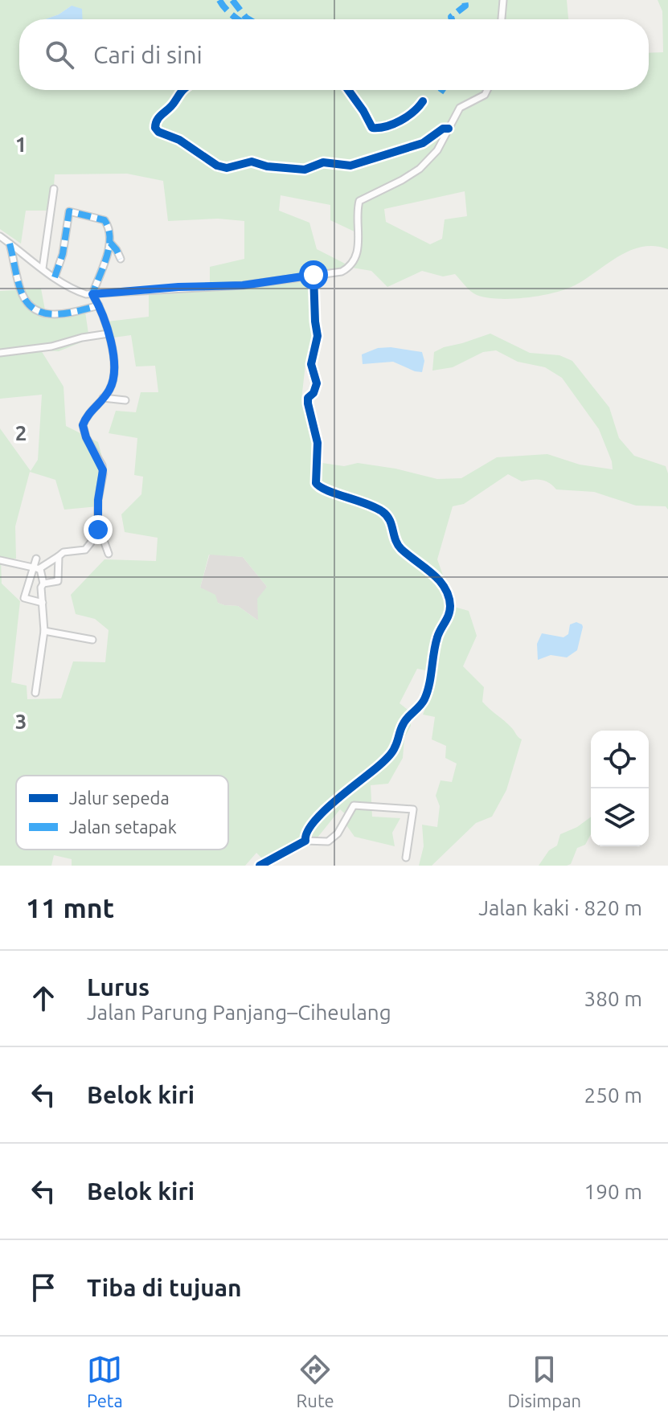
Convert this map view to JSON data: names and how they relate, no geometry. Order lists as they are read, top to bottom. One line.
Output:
{"legend":["Jalur sepeda","Jalan setapak"],"page":{"search":"Cari di sini","heading":["11 mnt","Jalan kaki · 820 m"],"list":[["Lurus","Jalan Parung Panjang–Ciheulang","380 m"],["Belok kiri","250 m"],["Belok kiri","190 m"],"Tiba di tujuan"],"nav":["Peta","Rute","Disimpan"]},"grid":{"rows":["1","2","3"]}}
